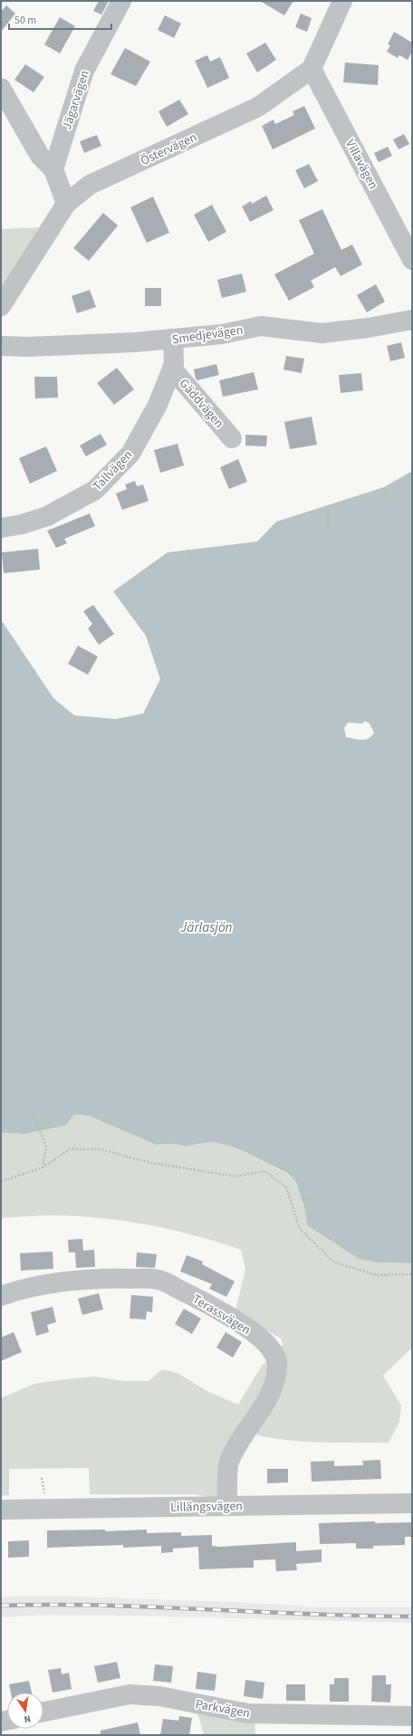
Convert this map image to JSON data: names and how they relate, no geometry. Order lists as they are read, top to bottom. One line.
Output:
{"streets":{"street":["Jägarvägen","Östervägen","Villavägen","Smedjevägen","Gäddvägen","Tallvägen","Terassvägen","Lillängsvägen","Parkvägen"]},"crossings":[["Östervägen","Villavägen"],["Smedjevägen","Tallvägen"],["Gäddvägen","Tallvägen"],["Terassvägen","Lillängsvägen"]],"water":["Järlasjön"],"scale_bar":"50 m","north":"bottom"}
